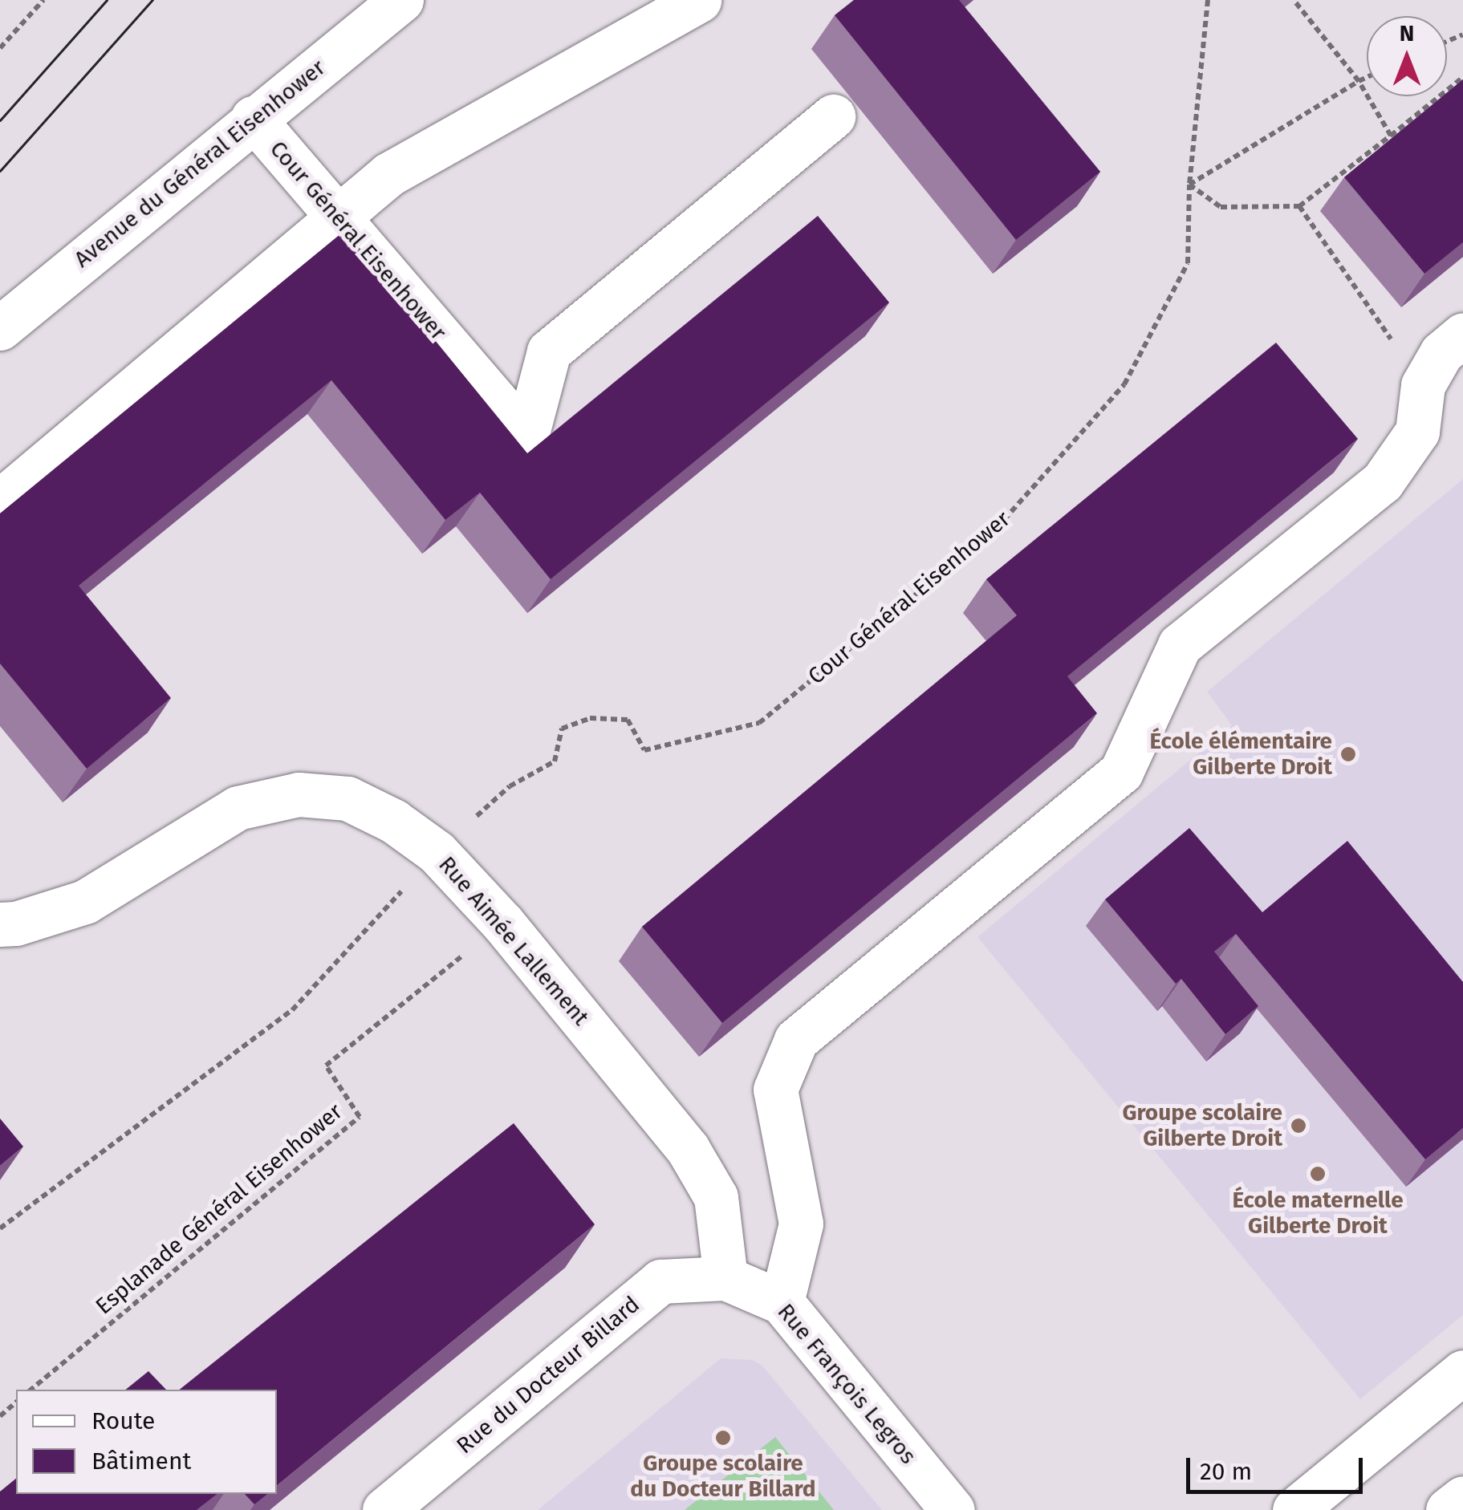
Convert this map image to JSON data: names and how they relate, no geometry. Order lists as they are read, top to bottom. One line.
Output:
{"streets":{"street":["Avenue du Général Eisenhower","Cour Général Eisenhower","Rue Aimée Lallement","Rue du Docteur Billard","Rue François Legros"],"path":["Esplanade Général Eisenhower"]},"crossings":[["Avenue du Général Eisenhower","Cour Général Eisenhower"],["Cour Général Eisenhower","Rue Aimée Lallement"],["Rue Aimée Lallement","Esplanade Général Eisenhower"],["Rue Aimée Lallement","Rue du Docteur Billard"],["Rue Aimée Lallement","Rue François Legros"],["Rue du Docteur Billard","Rue François Legros"]],"places":["École élémentaire Gilberte Droit","Groupe scolaire Gilberte Droit","École maternelle Gilberte Droit","Groupe scolaire du Docteur Billard"],"legend":["Route","Bâtiment"],"scale_bar":"20 m","north":"top"}
